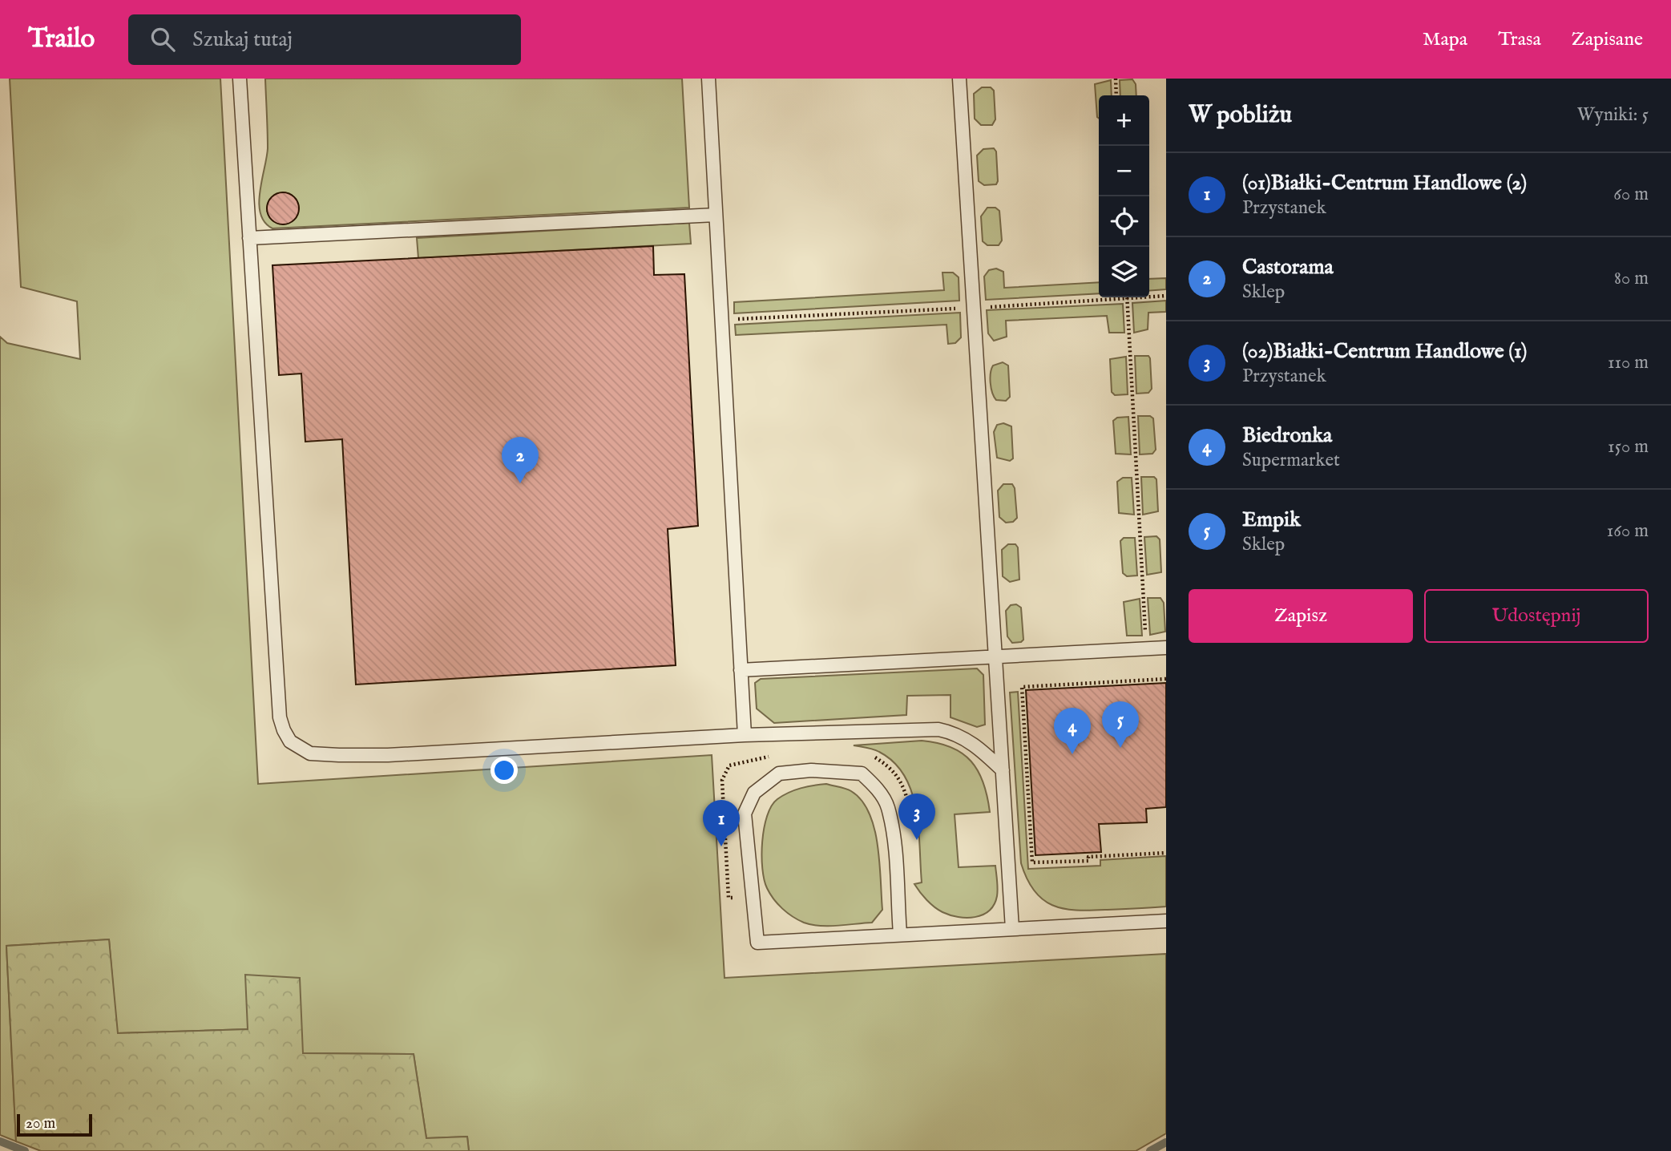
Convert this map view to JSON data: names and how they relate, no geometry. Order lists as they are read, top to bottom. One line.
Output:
{"scale_bar":"20 m","page":{"header":"Trailo","search":"Szukaj tutaj","nav":["Mapa","Trasa","Zapisane"],"heading":["W pobliżu","Wyniki: 5"],"map_buttons":["+","−"],"list":[{"mark":"1","name":"(01)Białki-Centrum Handlowe (2)","note":"Przystanek","value":"60 m"},{"mark":"2","name":"Castorama","note":"Sklep","value":"80 m"},{"mark":"3","name":"(02)Białki-Centrum Handlowe (1)","note":"Przystanek","value":"110 m"},{"mark":"4","name":"Biedronka","note":"Supermarket","value":"150 m"},{"mark":"5","name":"Empik","note":"Sklep","value":"160 m"}],"pins":["2","5","4","3","1"],"buttons":["Zapisz","Udostępnij"],"scale":"20 m"}}
